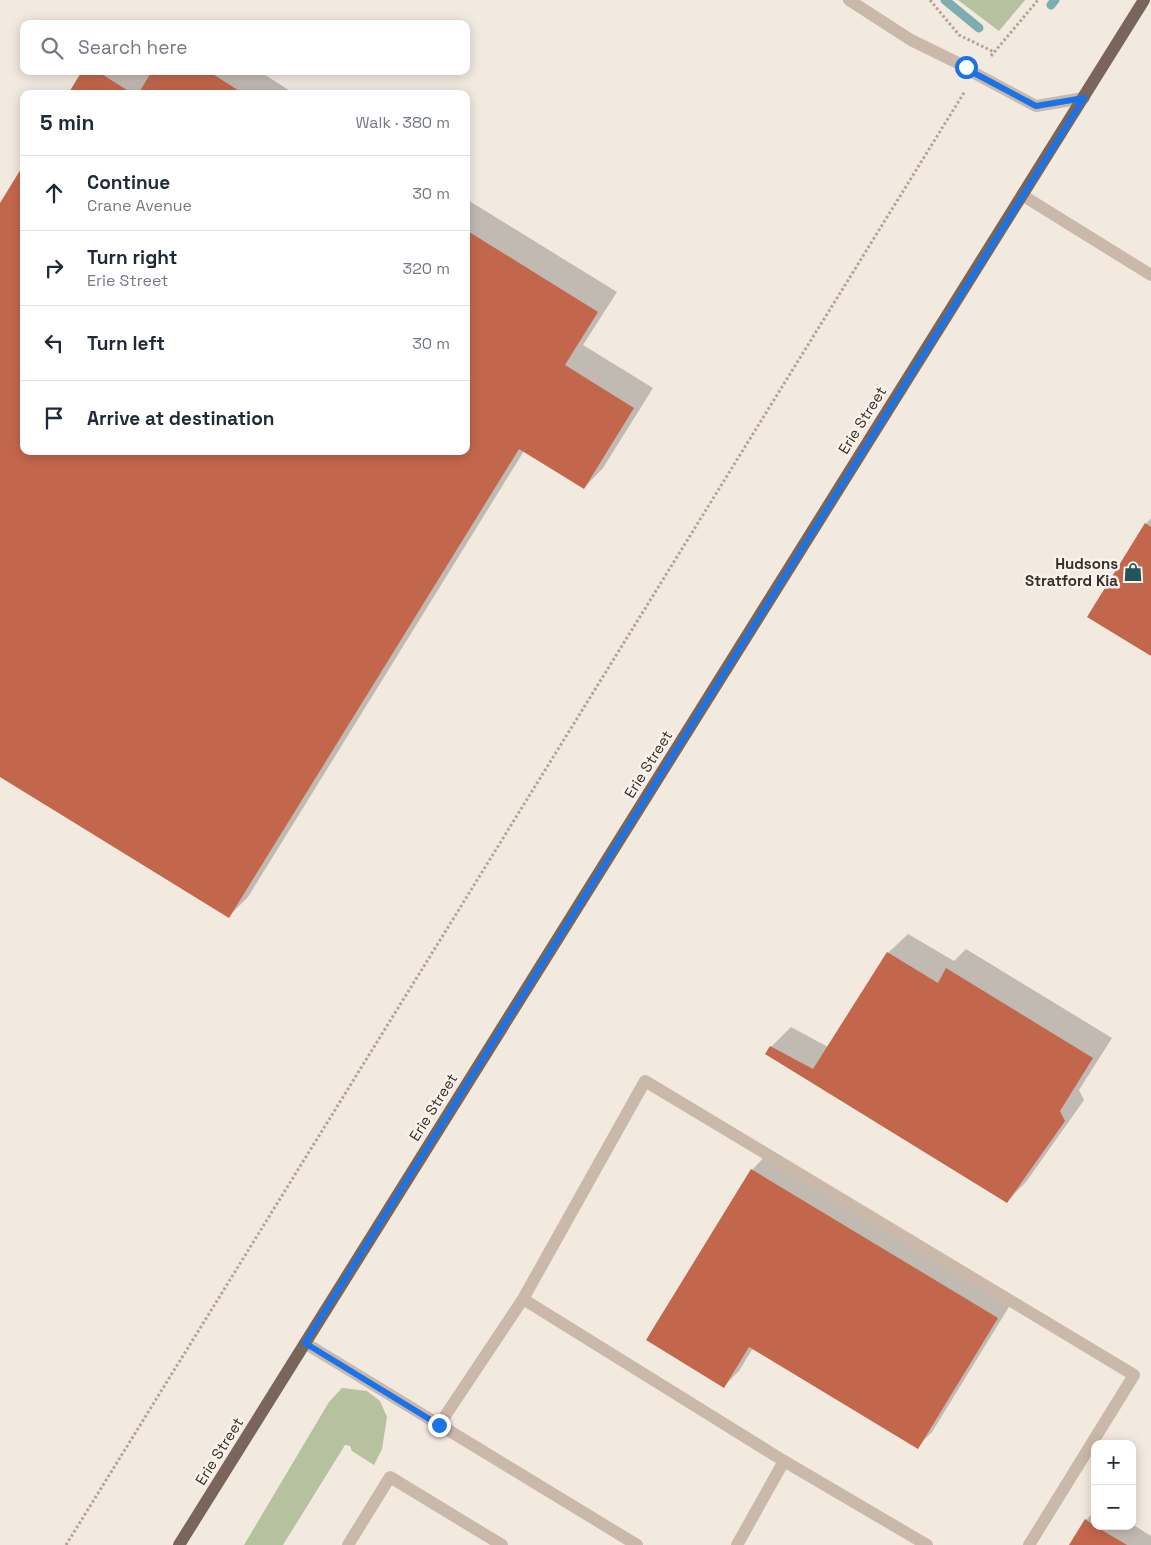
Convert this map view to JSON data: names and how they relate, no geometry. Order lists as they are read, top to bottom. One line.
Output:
{"streets":{"main road":["Erie Street"]},"places":{"shop":["Hudsons Stratford Kia"]},"page":{"search":"Search here","heading":["5 min","Walk · 380 m"],"list":[["Continue","Crane Avenue","30 m"],["Turn right","Erie Street","320 m"],["Turn left","30 m"],"Arrive at destination"],"map_buttons":["+","−"]}}
